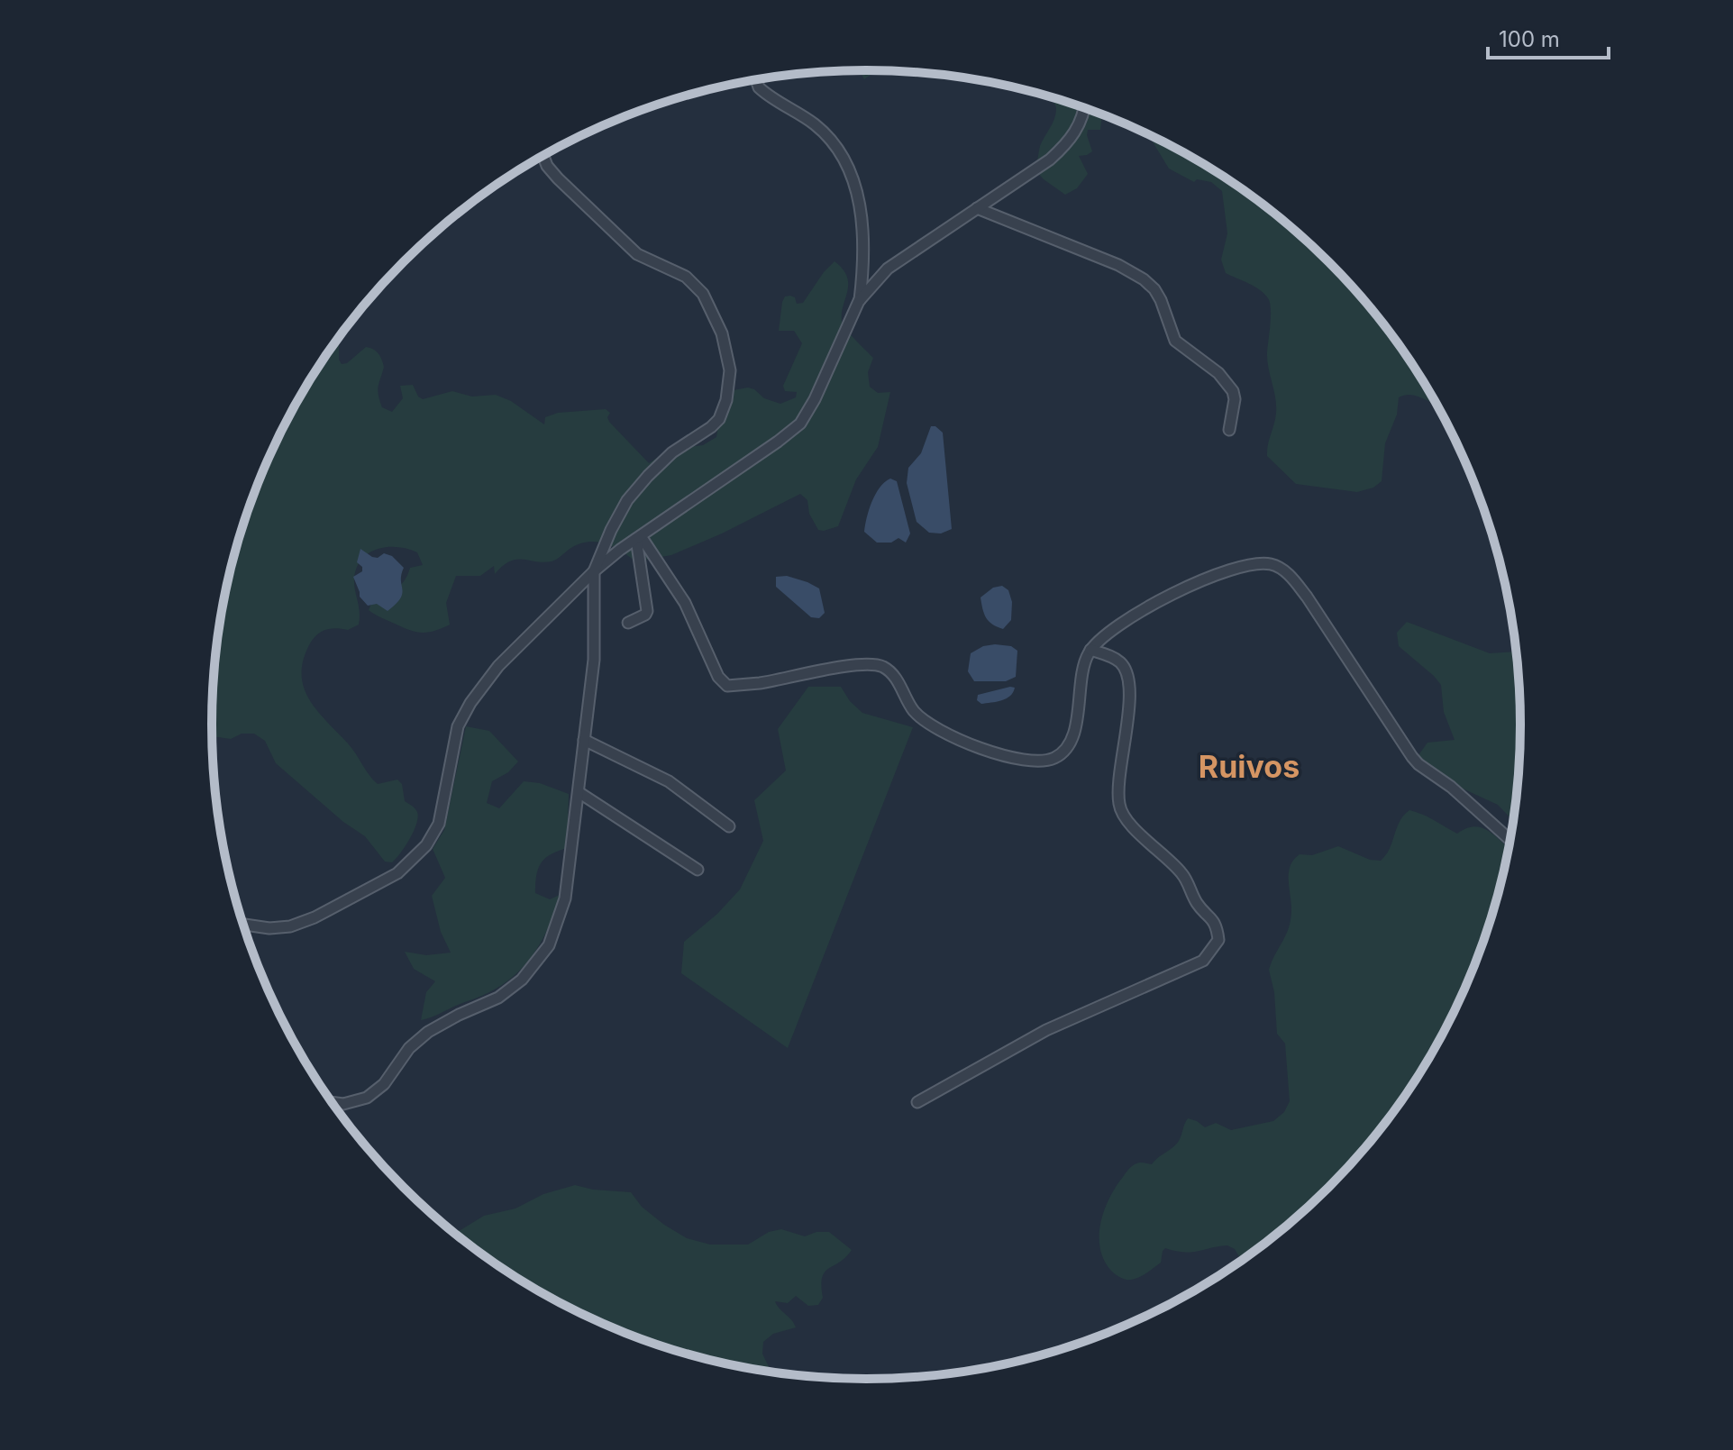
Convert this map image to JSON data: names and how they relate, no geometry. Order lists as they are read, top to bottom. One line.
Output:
{"districts":["Ruivos"],"scale_bar":"100 m"}
